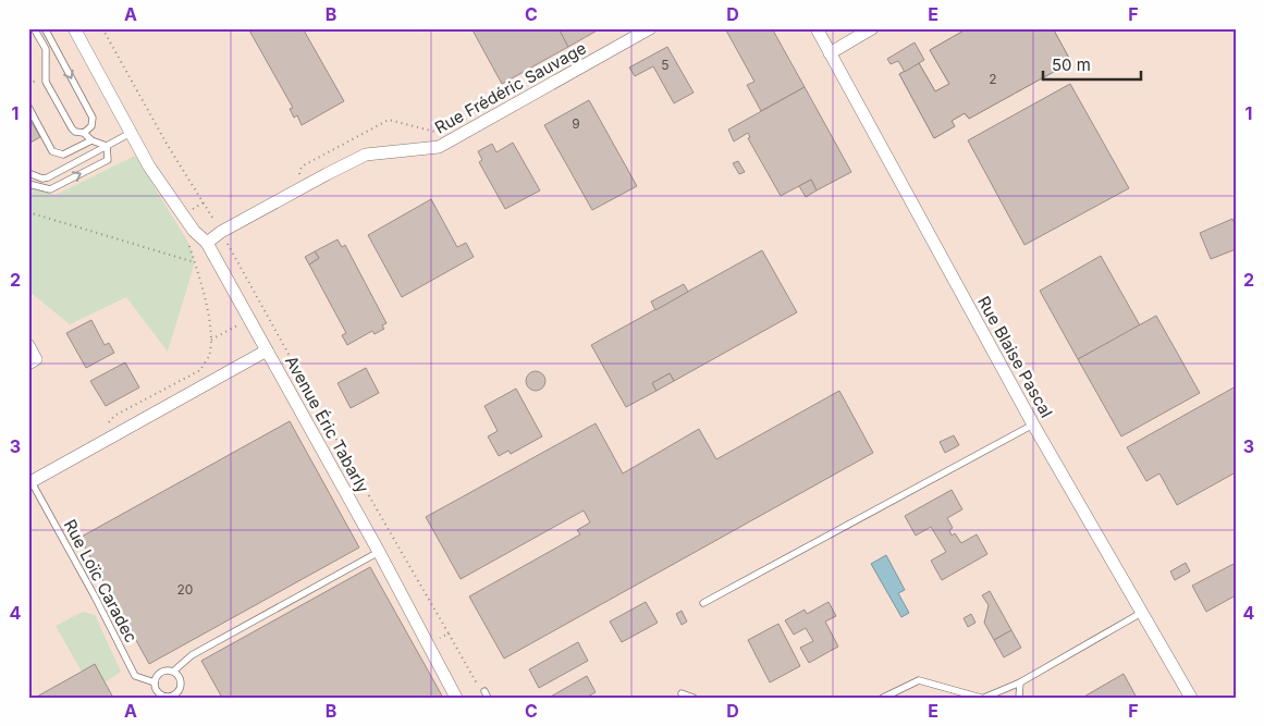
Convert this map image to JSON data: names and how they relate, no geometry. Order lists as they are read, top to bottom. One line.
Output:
{"streets":{"street":["Rue Frédéric Sauvage","Rue Blaise Pascal","Avenue Éric Tabarly"],"lane":["Rue Loïc Caradec"]},"crossings":[["Avenue Éric Tabarly","Rue Loïc Caradec"]],"house_numbers":["5","2","9","20"],"scale_bar":"50 m","grid":{"columns":["A","B","C","D","E","F"],"rows":["1","2","3","4"]}}
